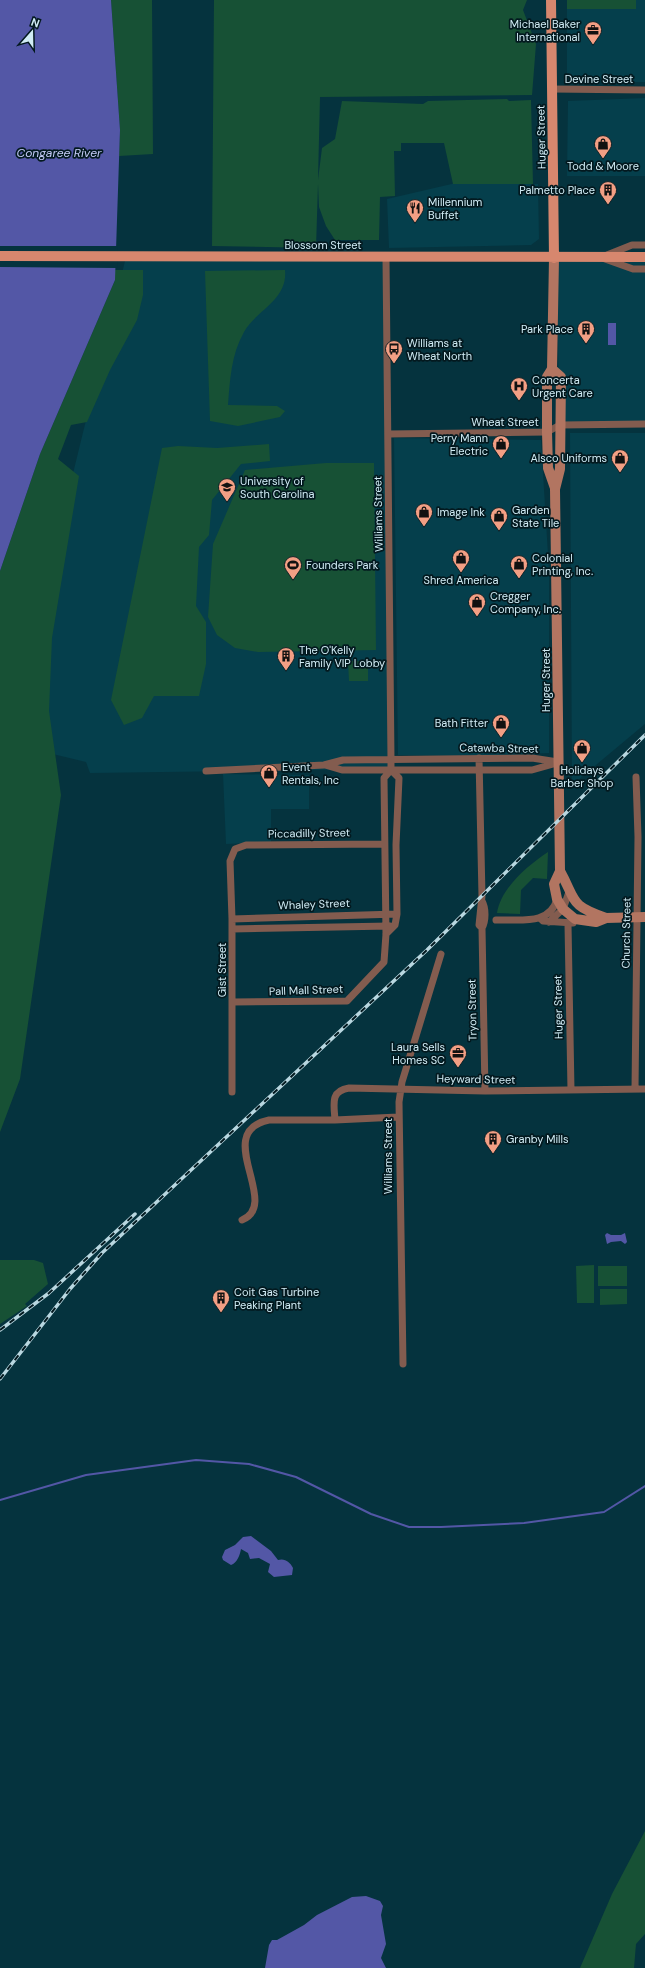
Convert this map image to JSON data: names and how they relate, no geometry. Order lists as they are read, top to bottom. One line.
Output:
{"streets":{"main road":["Huger Street","Blossom Street"],"street":["Devine Street","Wheat Street","Williams Street","Catawba Street","Piccadilly Street","Whaley Street","Church Street","Gist Street","Pall Mall Street","Tryon Street","Heyward Street"]},"crossings":[["Devine Street","Huger Street"],["Huger Street","Blossom Street"],["Huger Street","Wheat Street"],["Huger Street","Catawba Street"],["Huger Street","Heyward Street"],["Blossom Street","Williams Street"],["Wheat Street","Williams Street"],["Williams Street","Catawba Street"],["Williams Street","Piccadilly Street"],["Williams Street","Whaley Street"],["Williams Street","Pall Mall Street"],["Williams Street","Heyward Street"],["Catawba Street","Tryon Street"],["Piccadilly Street","Gist Street"],["Whaley Street","Gist Street"],["Church Street","Heyward Street"],["Gist Street","Pall Mall Street"],["Tryon Street","Heyward Street"]],"water":["Congaree River"],"places":{"office":["Michael Baker International","Laura Sells Homes SC"],"shop":["Todd & Moore","Perry Mann Electric","Alsco Uniforms","Image Ink","Garden State Tile","Shred America","Colonial Printing, Inc.","Cregger Company, Inc.","Bath Fitter","Holidays Barber Shop","Event Rentals, Inc"],"building":["Palmetto Place","Park Place","The O'Kelly Family VIP Lobby","Granby Mills","Coit Gas Turbine Peaking Plant"],"restaurant":["Millennium Buffet"],"bus stop":["Williams at Wheat North"],"hospital":["Concerta Urgent Care"],"school or university":["University of South Carolina"],"sports":["Founders Park"]},"north":"top"}
